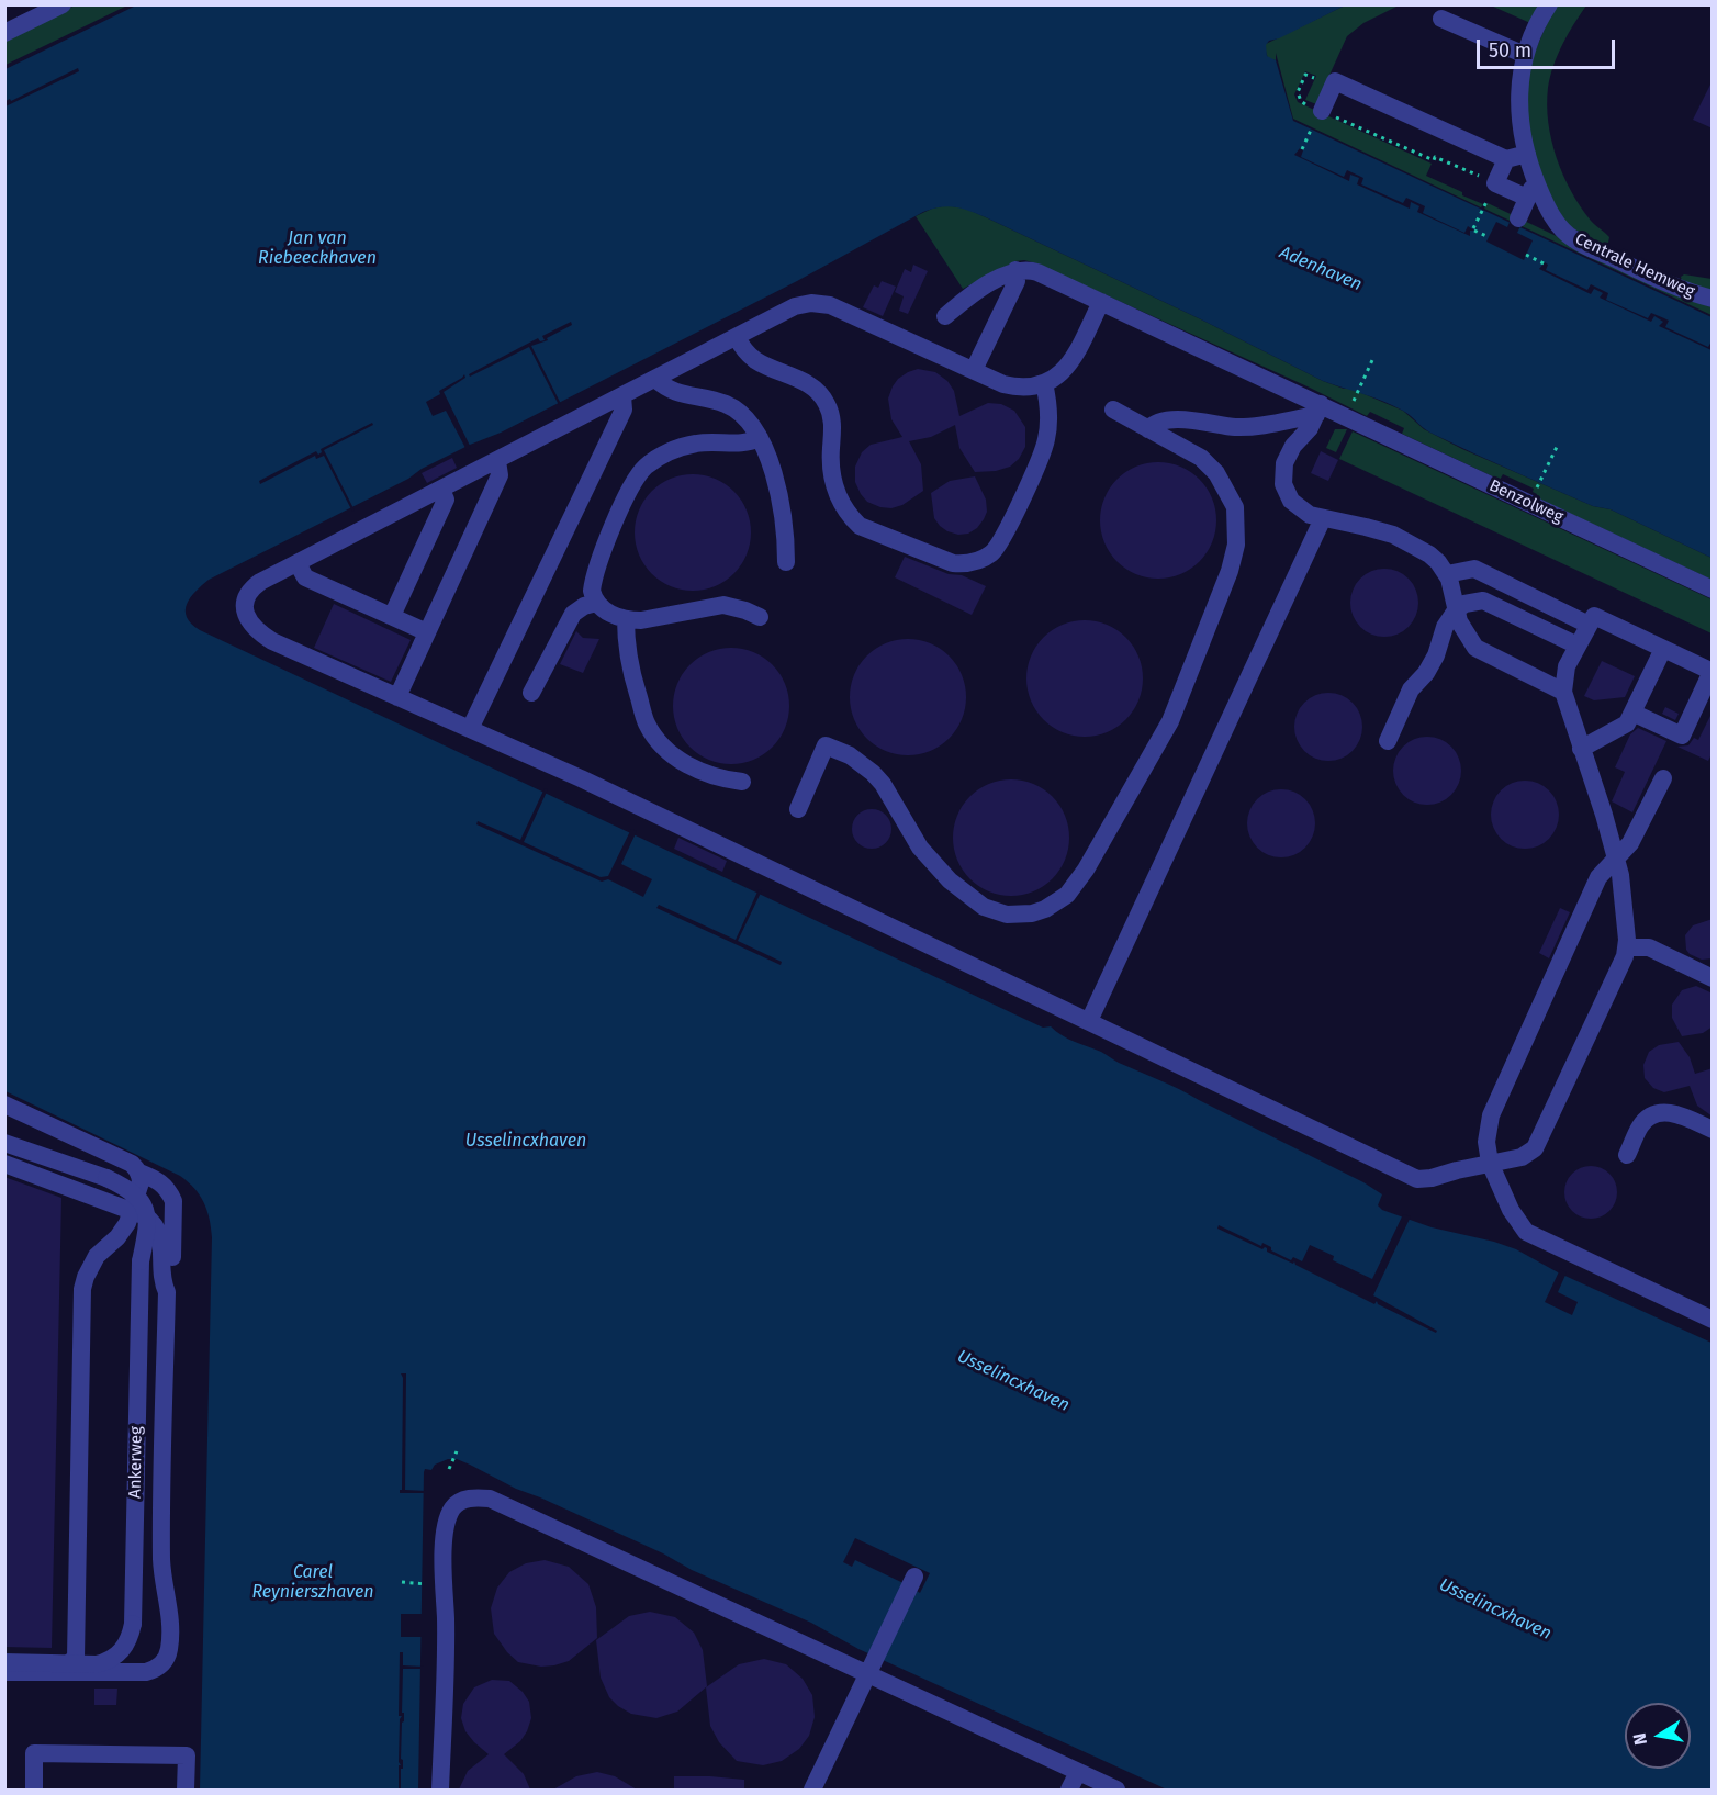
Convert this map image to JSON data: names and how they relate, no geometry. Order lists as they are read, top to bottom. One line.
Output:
{"streets":{"street":["Centrale Hemweg","Benzolweg","Ankerweg"]},"water":["Jan van Riebeeckhaven","Adenhaven","Usselincxhaven","Carel Reynierszhaven"],"scale_bar":"50 m","north":"left"}
